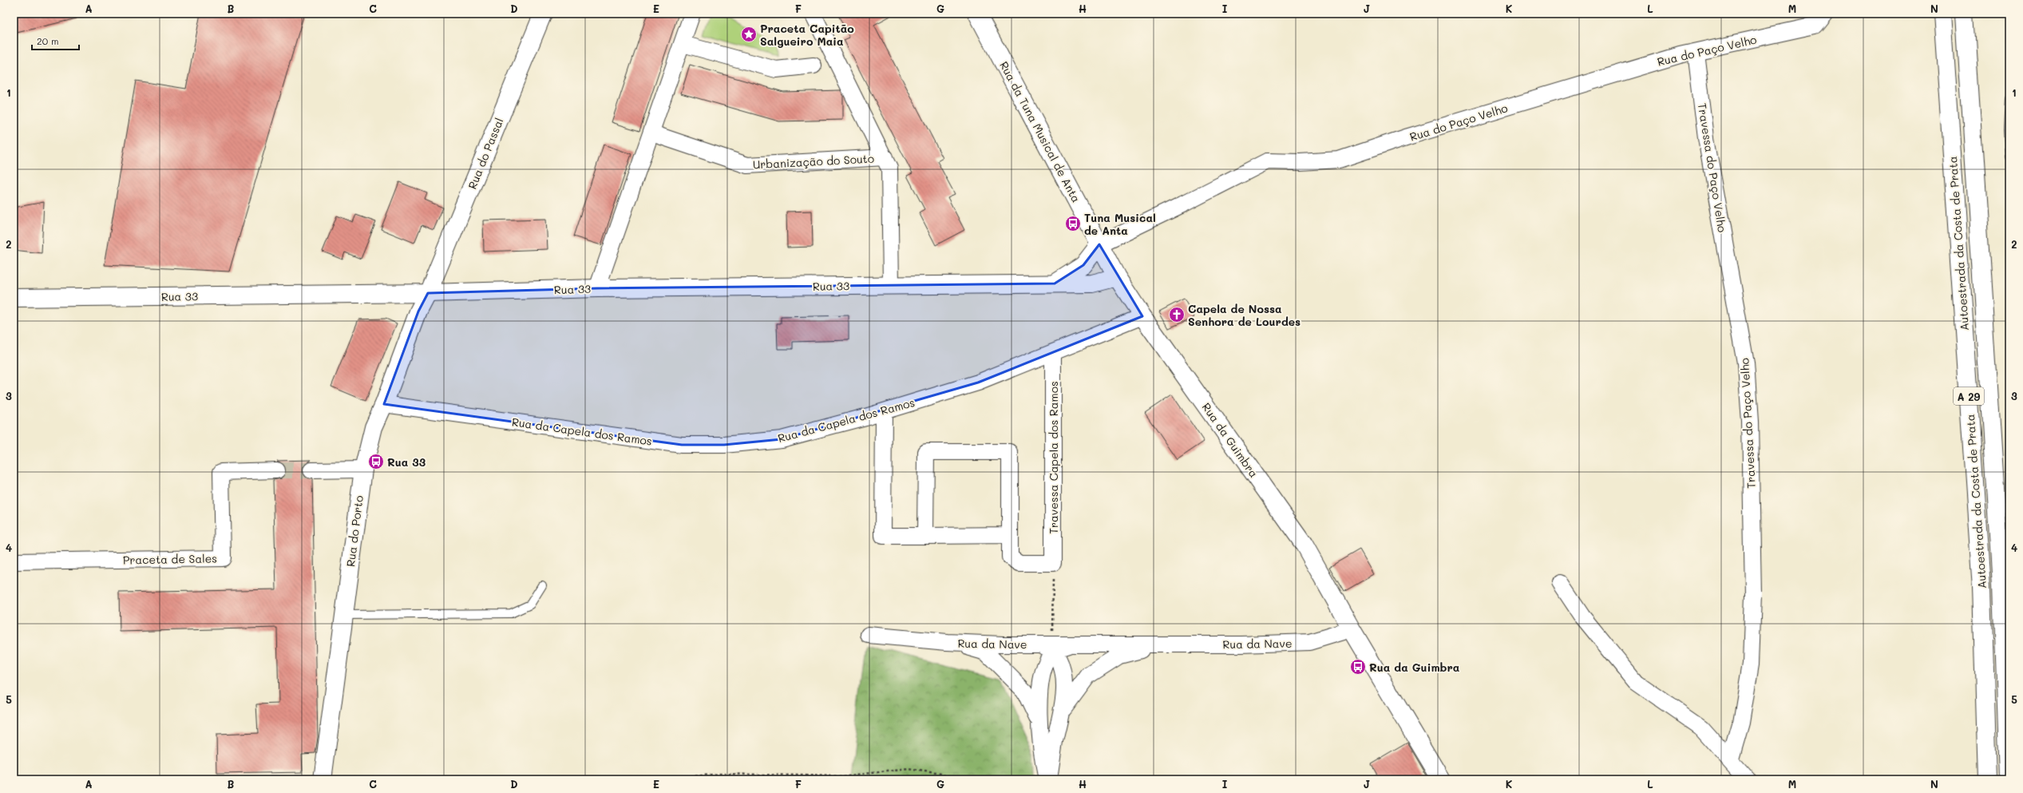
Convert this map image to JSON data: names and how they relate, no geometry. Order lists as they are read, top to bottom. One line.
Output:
{"streets":{"main road":["Rua da Tuna Musical de Anta","Rua do Passal","Autoestrada da Costa de Prata","Rua 33","A 29","Rua da Guimbra","Rua do Porto"],"street":["Rua do Paço Velho","Urbanização do Souto","Travessa do Paço Velho","Rua da Capela dos Ramos","Travessa Capela dos Ramos","Praceta de Sales","Rua da Nave"]},"crossings":[["Rua do Paço Velho","Rua da Tuna Musical de Anta"],["Rua do Paço Velho","Travessa do Paço Velho"],["Rua da Tuna Musical de Anta","Rua 33"],["Rua da Tuna Musical de Anta","Rua da Capela dos Ramos"],["Rua da Tuna Musical de Anta","Rua da Guimbra"],["Rua do Passal","Rua 33"],["Rua do Passal","Rua do Porto"],["Urbanização do Souto","Rua 33"],["Rua 33","Rua do Porto"],["Rua da Capela dos Ramos","Rua da Guimbra"],["Rua da Capela dos Ramos","Travessa Capela dos Ramos"],["Rua da Capela dos Ramos","Rua do Porto"],["Rua da Guimbra","Rua da Nave"]],"places":{"place":["Praceta Capitão Salgueiro Maia"],"bus stop":["Tuna Musical de Anta","Rua 33","Rua da Guimbra"],"church":["Capela de Nossa Senhora de Lourdes"]},"scale_bar":"20 m","grid":{"columns":["A","B","C","D","E","F","G","H","I","J","K","L","M","N"],"rows":["1","2","3","4","5"]}}
